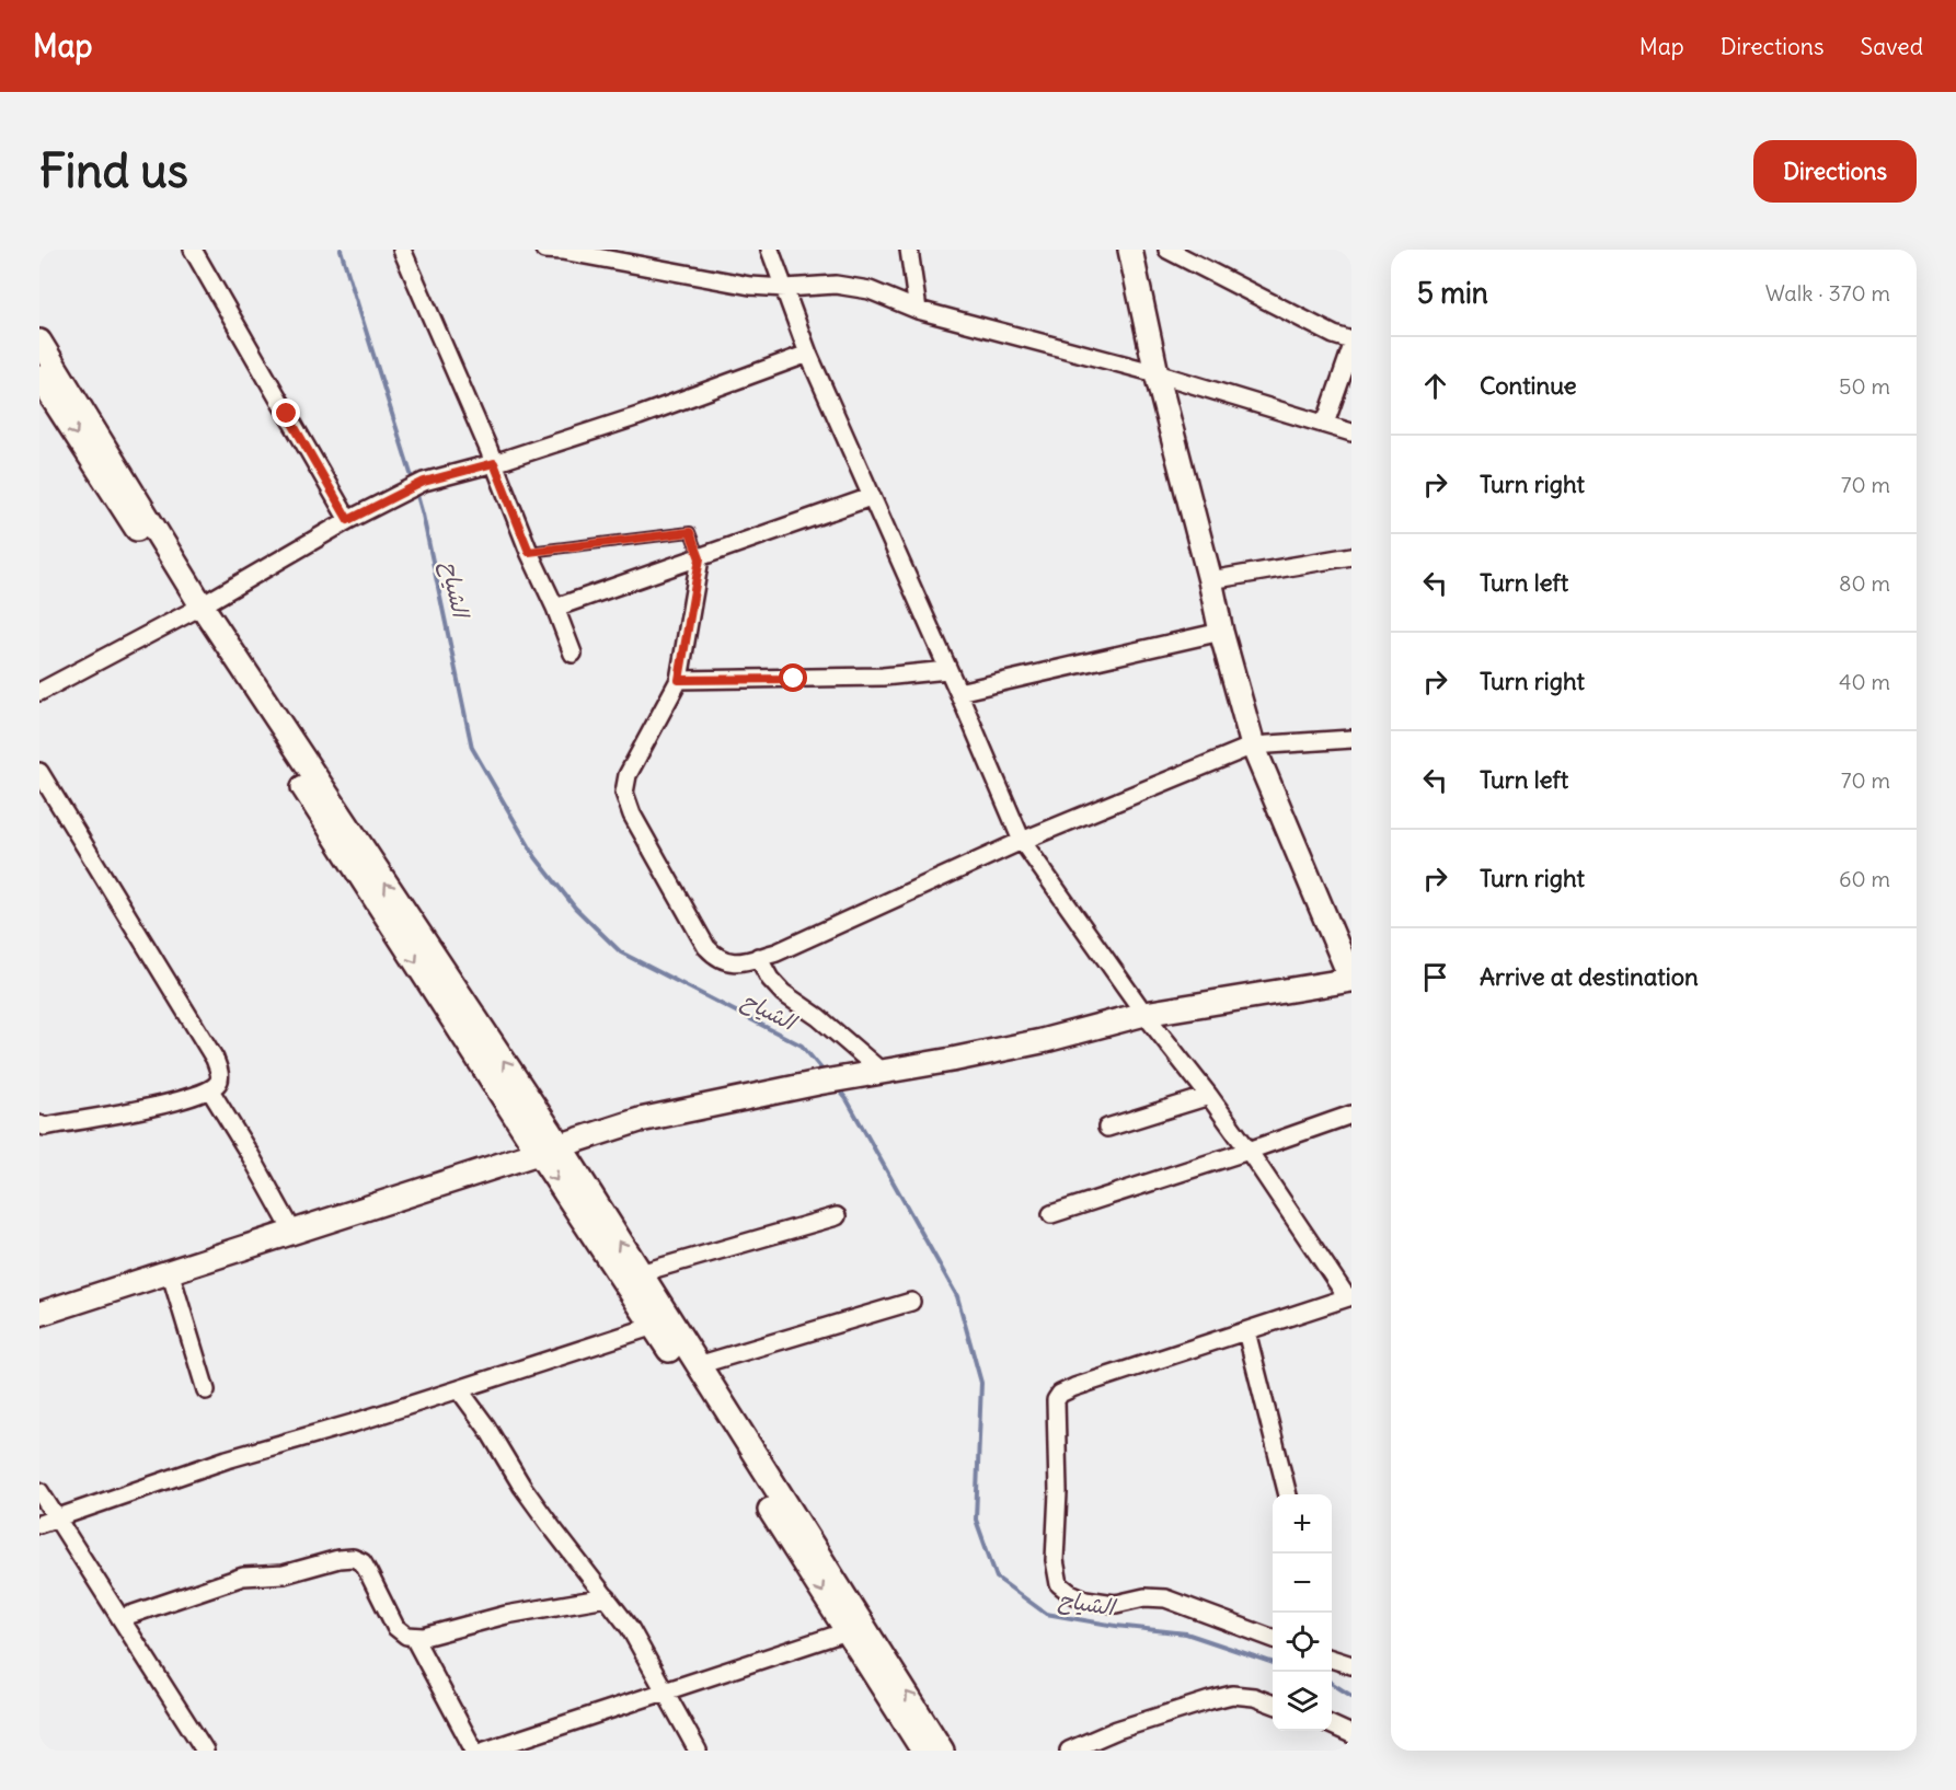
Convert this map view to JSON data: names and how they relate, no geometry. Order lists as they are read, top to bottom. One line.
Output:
{"water":["الشياح"],"page":{"header":"Map","nav":["Map","Directions","Saved"],"buttons":"Directions","title":"Find us","heading":["5 min","Walk · 370 m"],"list":[["Continue","50 m"],["Turn right","70 m"],["Turn left","80 m"],["Turn right","40 m"],["Turn left","70 m"],["Turn right","60 m"],"Arrive at destination"],"map_buttons":["+","−"]}}
